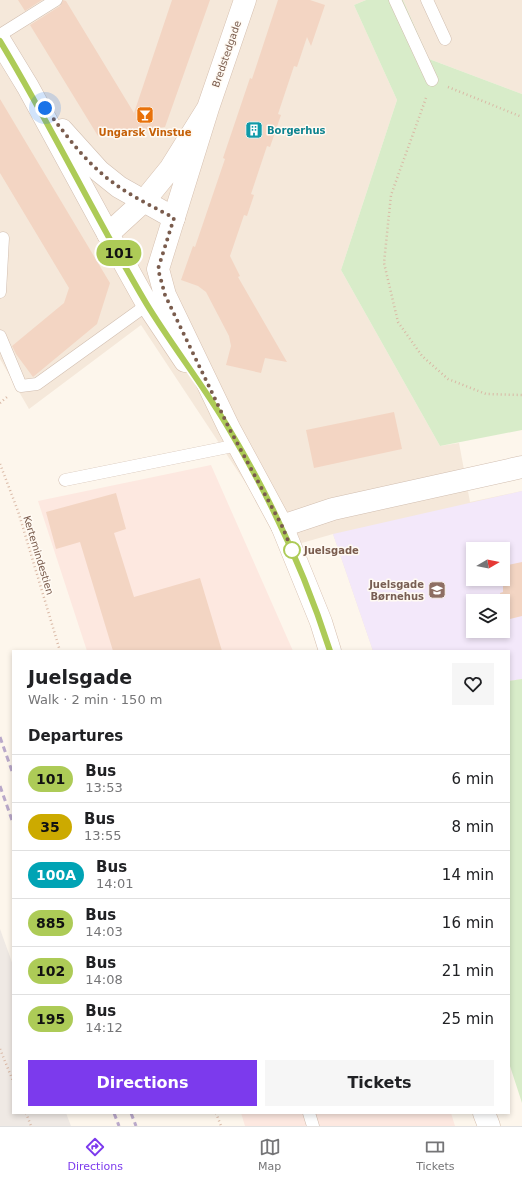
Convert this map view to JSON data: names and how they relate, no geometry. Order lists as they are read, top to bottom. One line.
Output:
{"streets":{"main road":["Bredstedgade"],"path":["Kertemindestien"]},"places":{"bar":["Ungarsk Vinstue"],"building":["Borgerhus"],"other":["Juelsgade"],"school or university":["Juelsgade Børnehus"]},"lines":["bus line 101"],"north":"right","page":{"on_map":"101","heading":[["Juelsgade","Walk · 2 min · 150 m"],"Departures"],"list":[{"mark":"101","name":"Bus","note":"13:53","value":"6 min"},{"mark":"35","name":"Bus","note":"13:55","value":"8 min"},{"mark":"100A","name":"Bus","note":"14:01","value":"14 min"},{"mark":"885","name":"Bus","note":"14:03","value":"16 min"},{"mark":"102","name":"Bus","note":"14:08","value":"21 min"},{"mark":"195","name":"Bus","note":"14:12","value":"25 min"}],"buttons":["Directions","Tickets"],"tabs":["Directions","Map","Tickets"]}}
